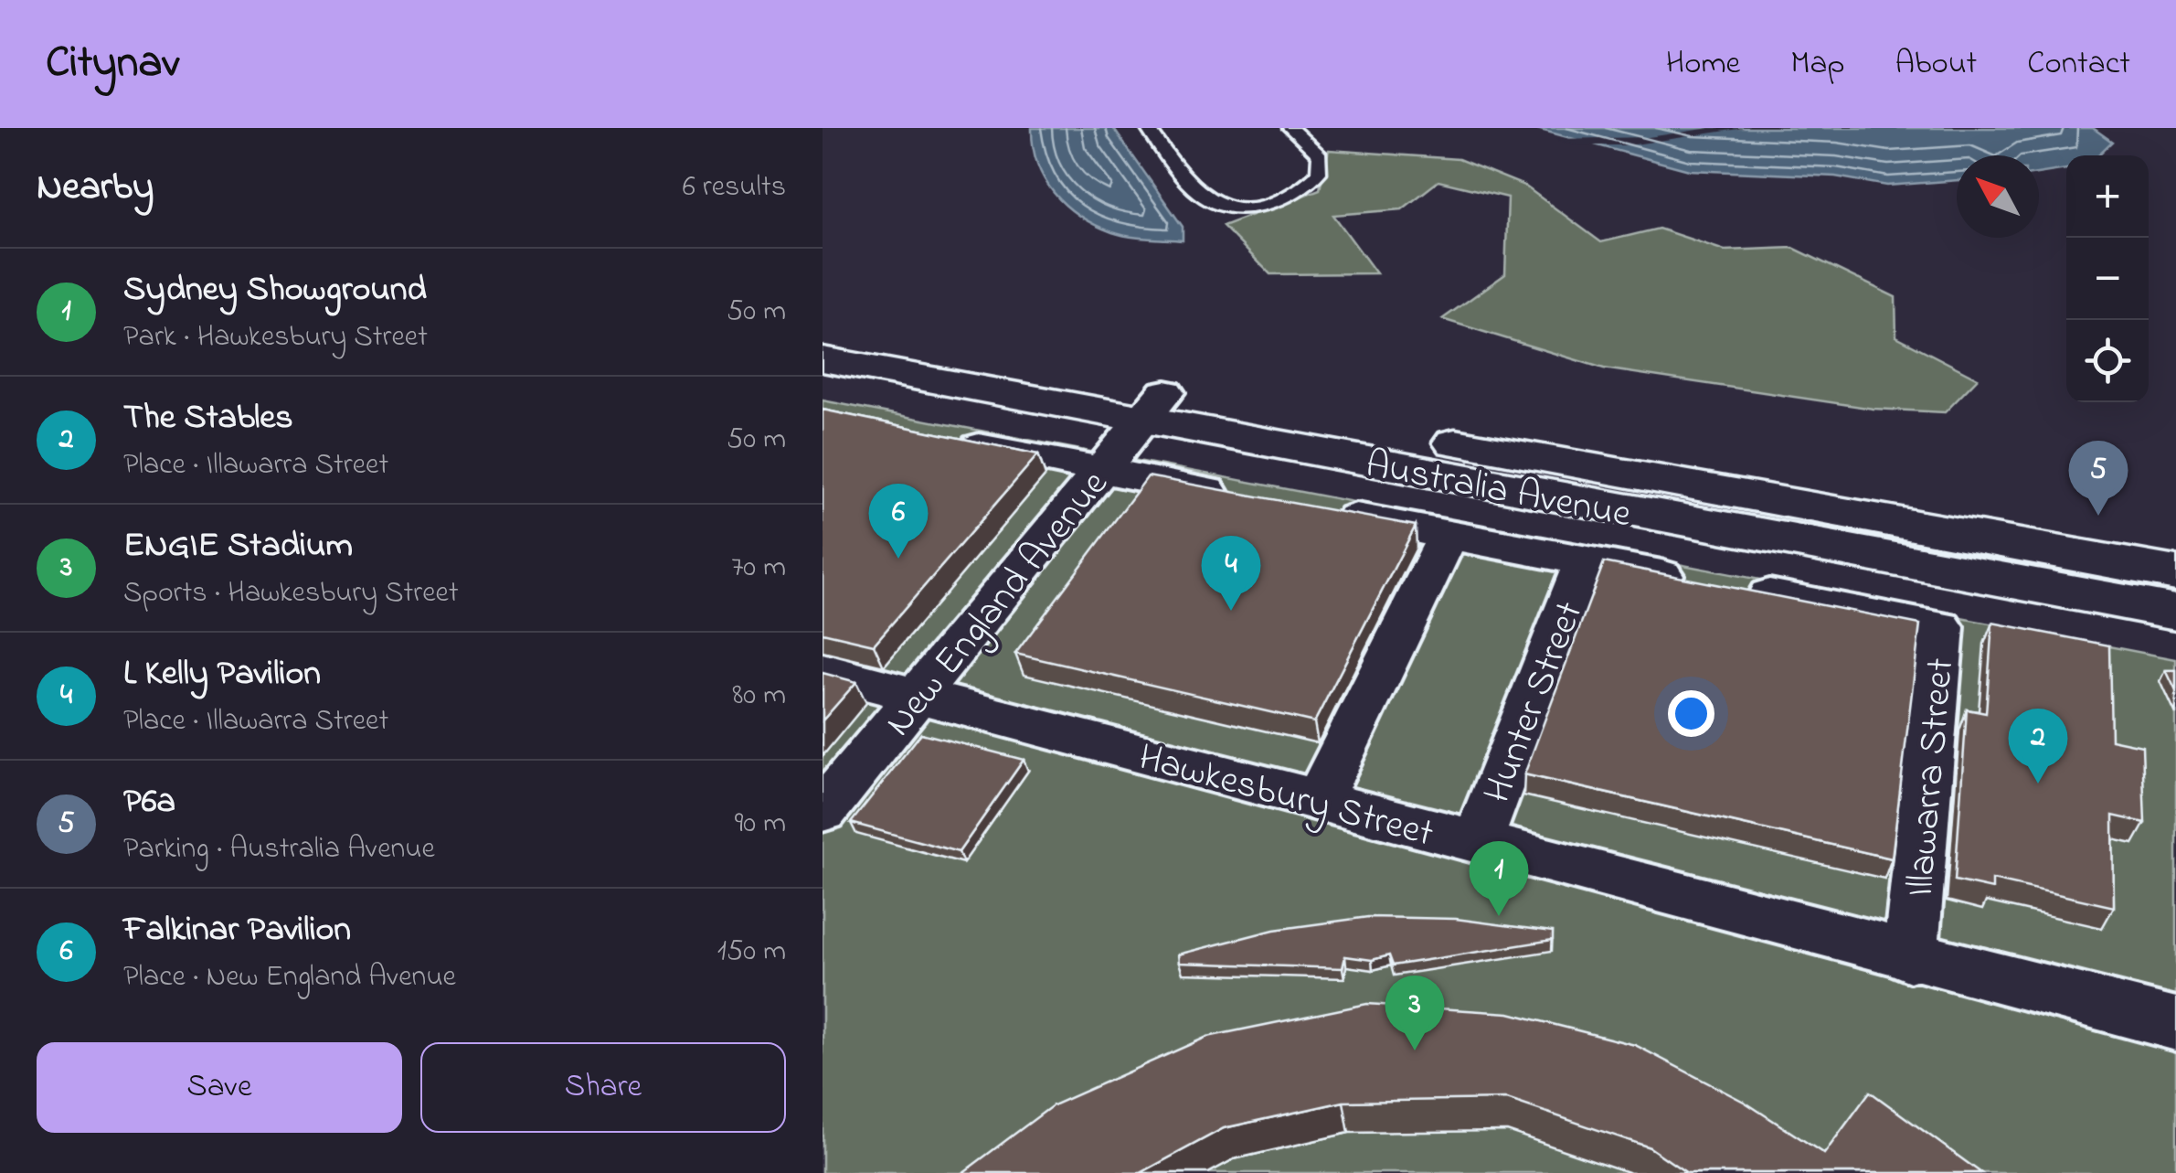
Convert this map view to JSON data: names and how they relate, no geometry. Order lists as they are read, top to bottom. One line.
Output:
{"streets":{"main road":["Australia Avenue"],"street":["New England Avenue","Hunter Street","Illawarra Street","Hawkesbury Street"]},"crossings":[["Australia Avenue","New England Avenue"],["New England Avenue","Hawkesbury Street"],["Hunter Street","Illawarra Street"],["Hunter Street","Hawkesbury Street"],["Illawarra Street","Hawkesbury Street"]],"north":"top left","page":{"header":"Citynav","nav":["Home","Map","About","Contact"],"heading":["Nearby","6 results"],"map_buttons":["+","−"],"list":[{"mark":"1","name":"Sydney Showground","note":"Park · Hawkesbury Street","value":"50 m"},{"mark":"2","name":"The Stables","note":"Place · Illawarra Street","value":"50 m"},{"mark":"3","name":"ENGIE Stadium","note":"Sports · Hawkesbury Street","value":"70 m"},{"mark":"4","name":"L Kelly Pavilion","note":"Place · Illawarra Street","value":"80 m"},{"mark":"5","name":"P6a","note":"Parking · Australia Avenue","value":"90 m"},{"mark":"6","name":"Falkinar Pavilion","note":"Place · New England Avenue","value":"150 m"}],"pins":["5","6","4","2","1","3"],"buttons":["Save","Share"]}}
